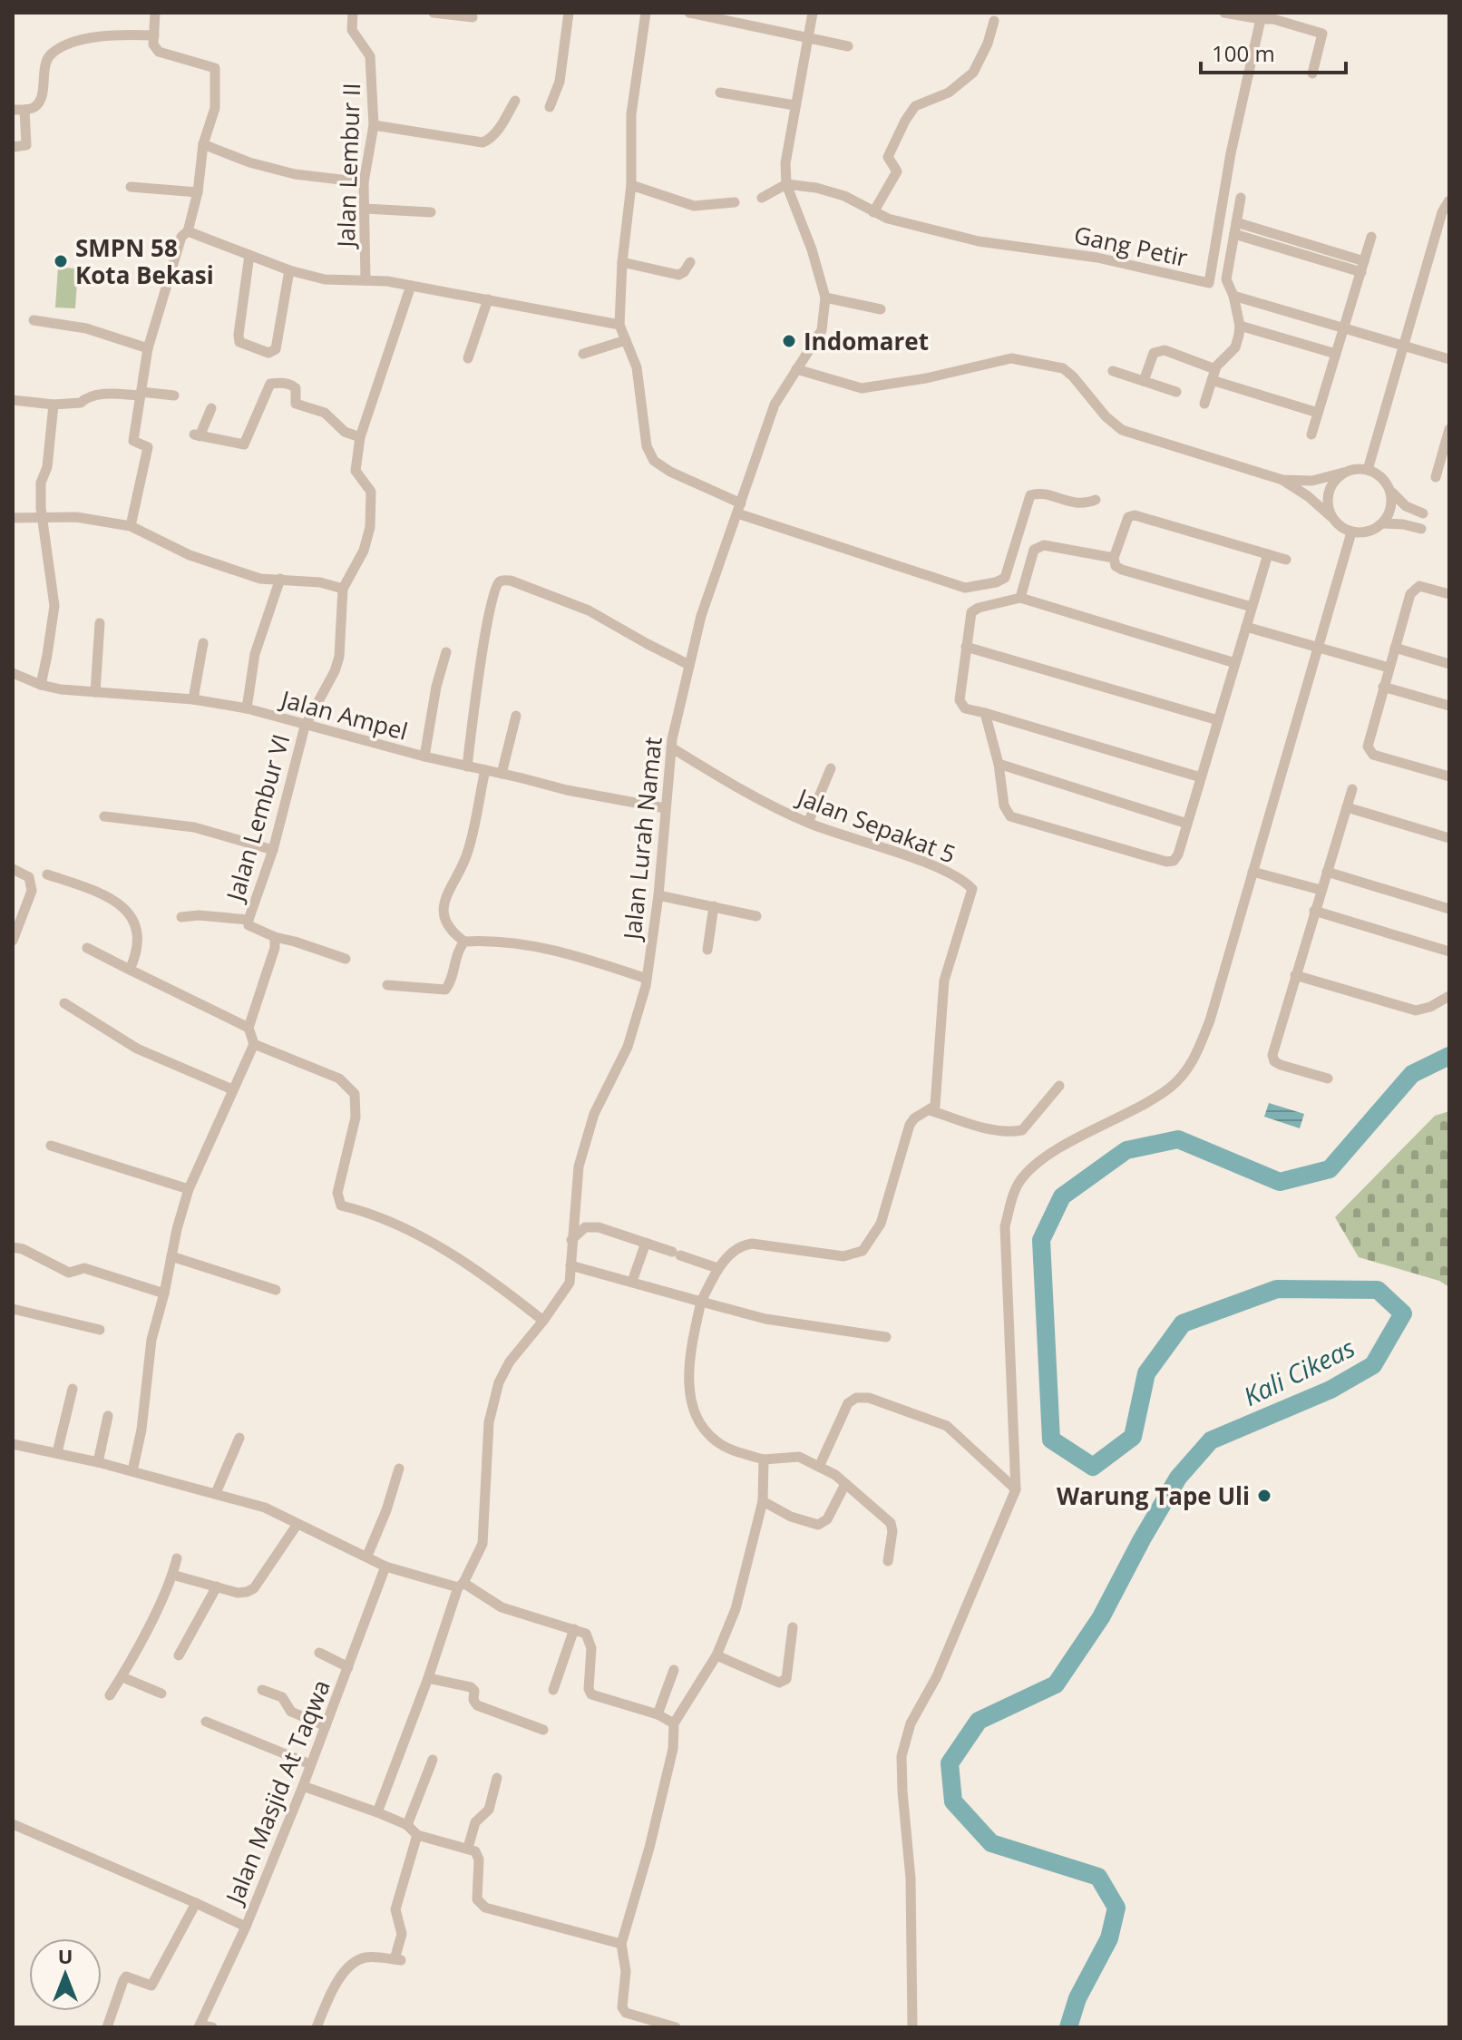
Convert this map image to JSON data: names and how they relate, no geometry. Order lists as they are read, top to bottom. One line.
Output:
{"streets":{"street":["Jalan Lembur II","Gang Petir","Jalan Ampel","Jalan Lembur VI","Jalan Sepakat 5","Jalan Lurah Namat","Jalan Masjid At Taqwa"]},"crossings":[["Gang Petir","Jalan Lurah Namat"],["Jalan Ampel","Jalan Lembur VI"],["Jalan Ampel","Jalan Lurah Namat"],["Jalan Sepakat 5","Jalan Lurah Namat"]],"water":["Kali Cikeas"],"places":["SMPN 58 Kota Bekasi","Indomaret","Warung Tape Uli"],"scale_bar":"100 m","north":"top"}
